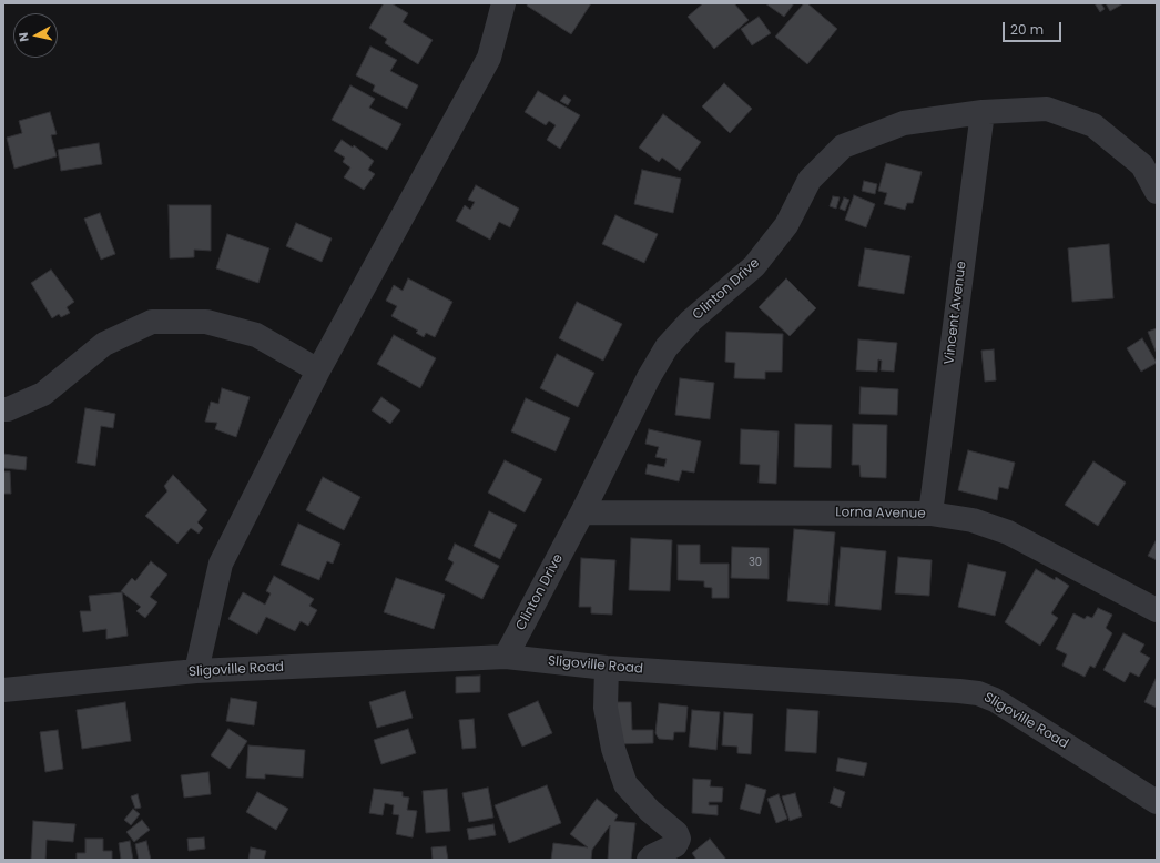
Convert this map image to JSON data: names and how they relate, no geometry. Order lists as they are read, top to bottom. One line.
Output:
{"streets":{"street":["Clinton Drive","Vincent Avenue","Lorna Avenue","Sligoville Road"]},"crossings":[["Clinton Drive","Vincent Avenue"],["Clinton Drive","Lorna Avenue"],["Clinton Drive","Sligoville Road"],["Vincent Avenue","Lorna Avenue"]],"house_numbers":["30"],"scale_bar":"20 m","north":"left"}
